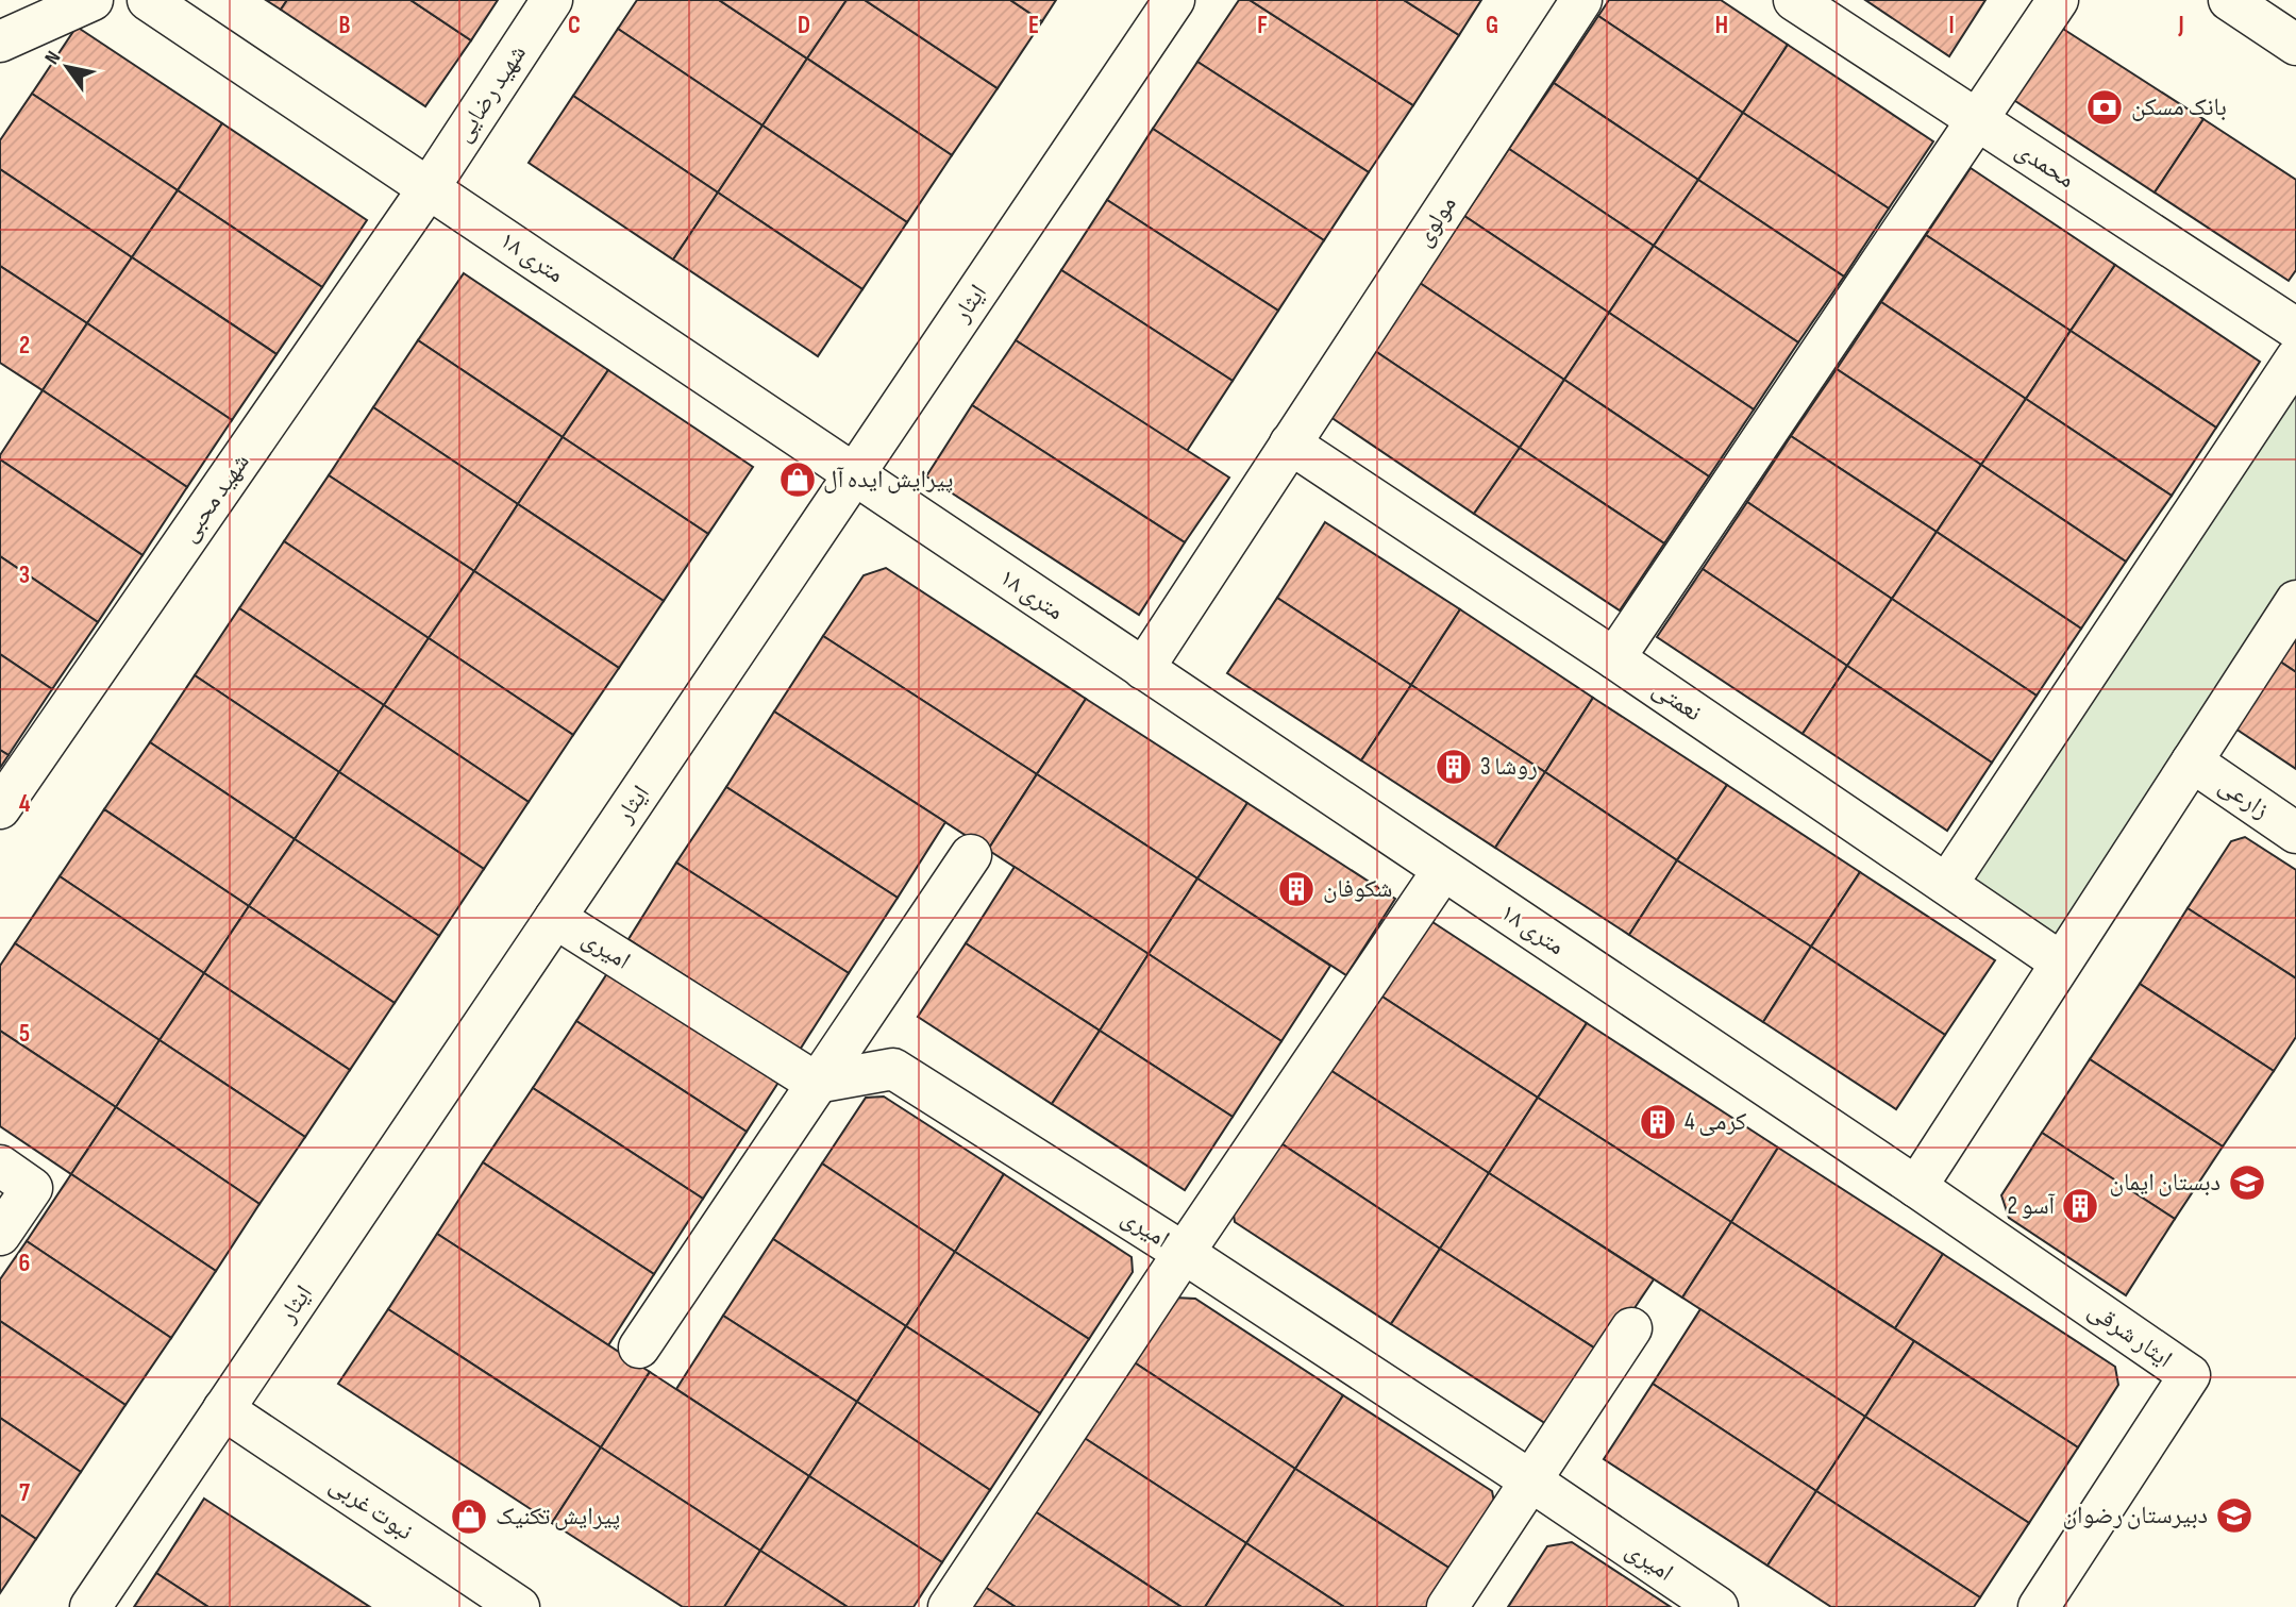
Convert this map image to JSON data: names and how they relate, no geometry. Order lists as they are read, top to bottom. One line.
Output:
{"streets":{"street":["شهید رضایی","محمدی","مولوی","۱۸ متری","ایثار","شهید محبی","نعمتی","زارعی","امیری","ایثار شرقی","نبوت غربی"]},"crossings":[["شهید رضایی","۱۸ متری"],["شهید رضایی","شهید محبی"],["مولوی","۱۸ متری"],["مولوی","نعمتی"],["۱۸ متری","ایثار"],["۱۸ متری","شهید محبی"],["۱۸ متری","ایثار شرقی"],["ایثار","امیری"],["ایثار","نبوت غربی"]],"places":{"bank":["بانک مسکن"],"shop":["پیرایش ایده آل","پیرایش تکنیک"],"building":["روشا 3","شکوفان","کرمی 4","آسو 2"],"school or university":["دبستان ایمان","دبیرستان رضوان"]},"north":"top left","grid":{"columns":["B","C","D","E","F","G","H","I","J"],"rows":["2","3","4","5","6","7"]}}
